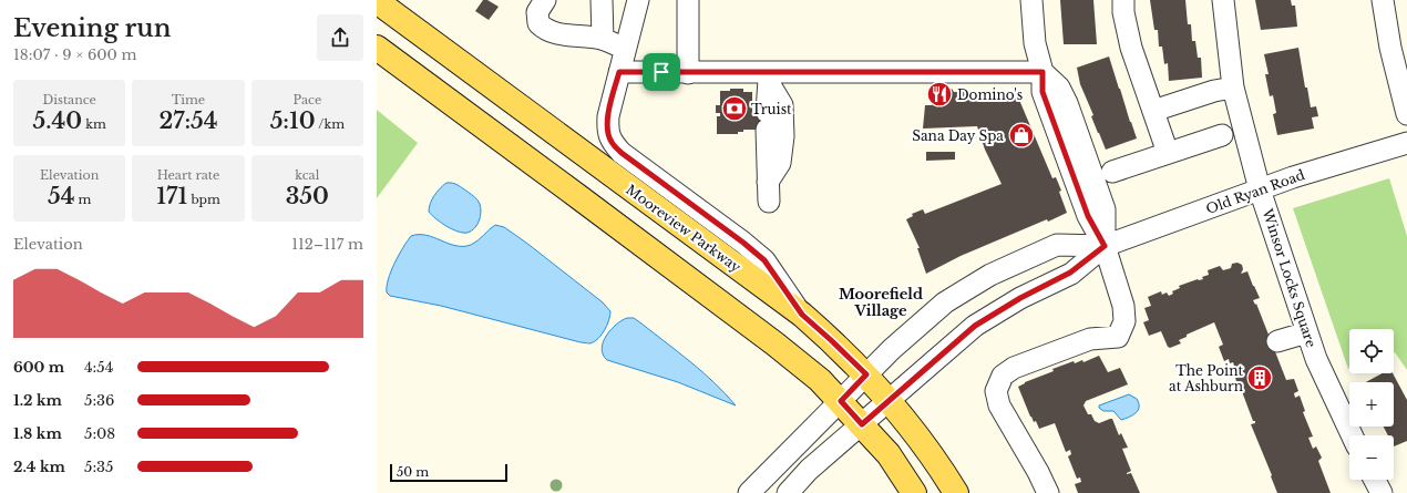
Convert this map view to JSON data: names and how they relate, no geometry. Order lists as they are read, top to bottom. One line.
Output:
{"streets":{"main road":["Mooreview Parkway"],"street":["Old Ryan Road","Winsor Locks Square"]},"crossings":[["Old Ryan Road","Mooreview Parkway"],["Old Ryan Road","Winsor Locks Square"]],"districts":["Moorefield Village"],"places":{"restaurant":["Domino's"],"bank":["Truist"],"shop":["Sana Day Spa"],"building":["The Point at Ashburn"]},"scale_bar":"50 m","page":{"heading":["Evening run","18:07 · 9 × 600 m"],"stats":[["Distance","5.40 km"],["Time","27:54"],["Pace","5:10 /km"],["Elevation","54 m"],["Heart rate","171 bpm"],["kcal","350"]],"chart":["Elevation","112–117 m"],"map_buttons":["+","−"],"list":[{"name":"600 m","note":"4:54"},{"name":"1.2 km","note":"5:36"},{"name":"1.8 km","note":"5:08"},{"name":"2.4 km","note":"5:35"}],"scale":"50 m"}}
